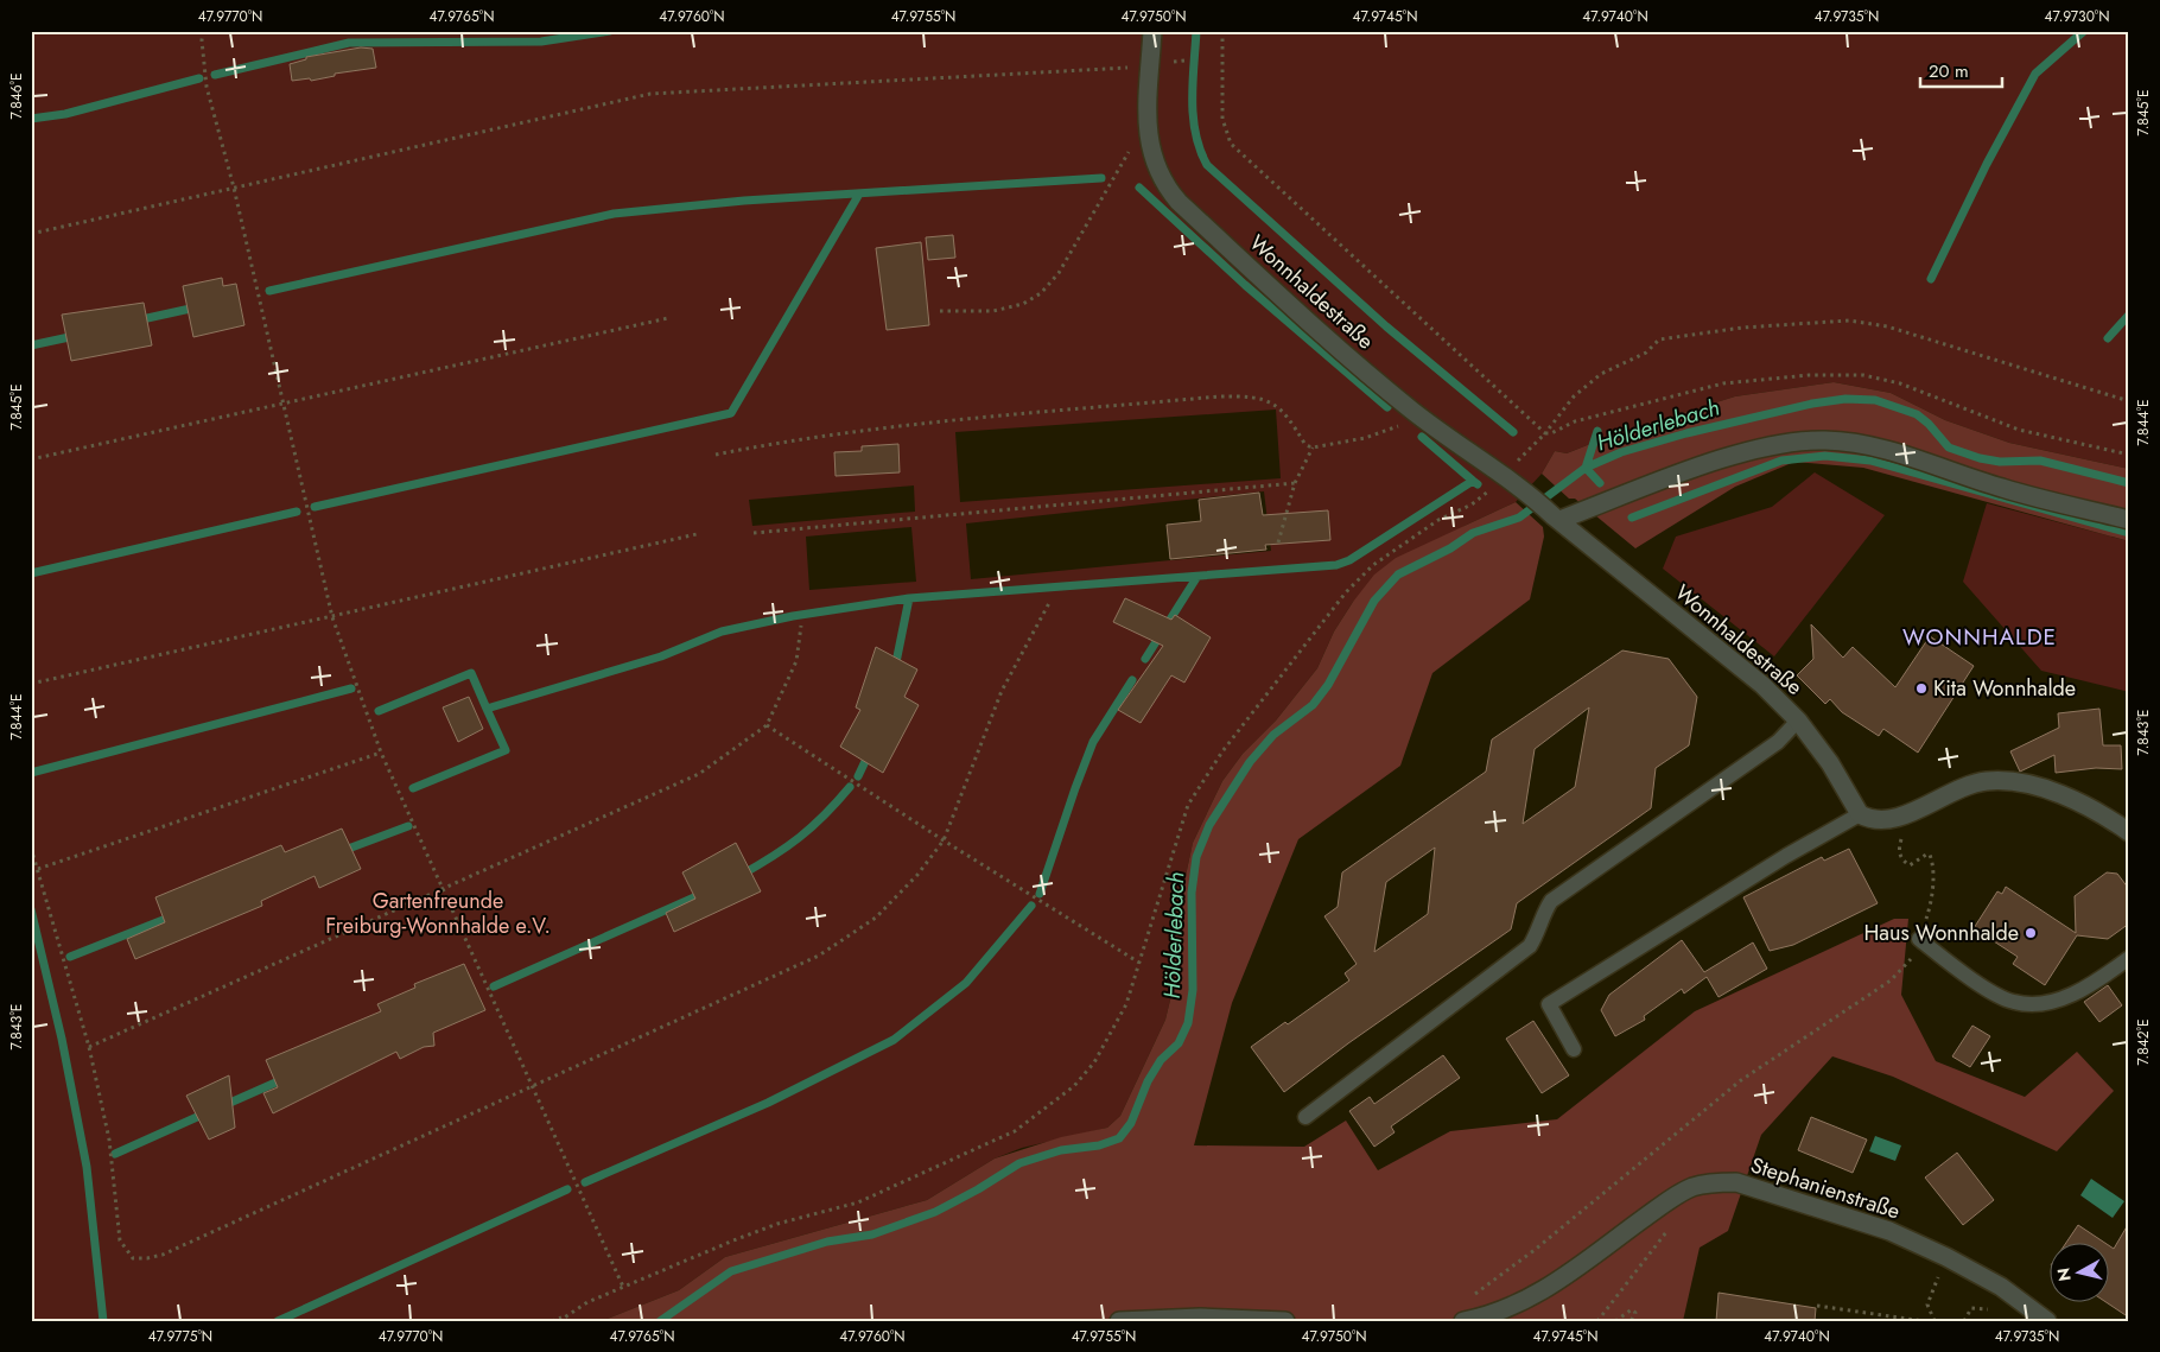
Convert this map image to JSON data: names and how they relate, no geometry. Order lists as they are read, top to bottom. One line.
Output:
{"streets":{"street":["Wonnhaldestraße","Stephanienstraße"]},"districts":["WONNHALDE"],"water":["Hölderlebach"],"parks":["Gartenfreunde Freiburg-Wonnhalde e.V."],"places":["Kita Wonnhalde","Haus Wonnhalde"],"scale_bar":"20 m","north":"left","coordinates":["47.9770°N","47.9765°N","47.9760°N","47.9755°N","47.9750°N","47.9745°N","47.9740°N","47.9735°N","47.9730°N","7.846°E","7.845°E","7.844°E","7.843°E","7.842°E","47.9775°N"]}
